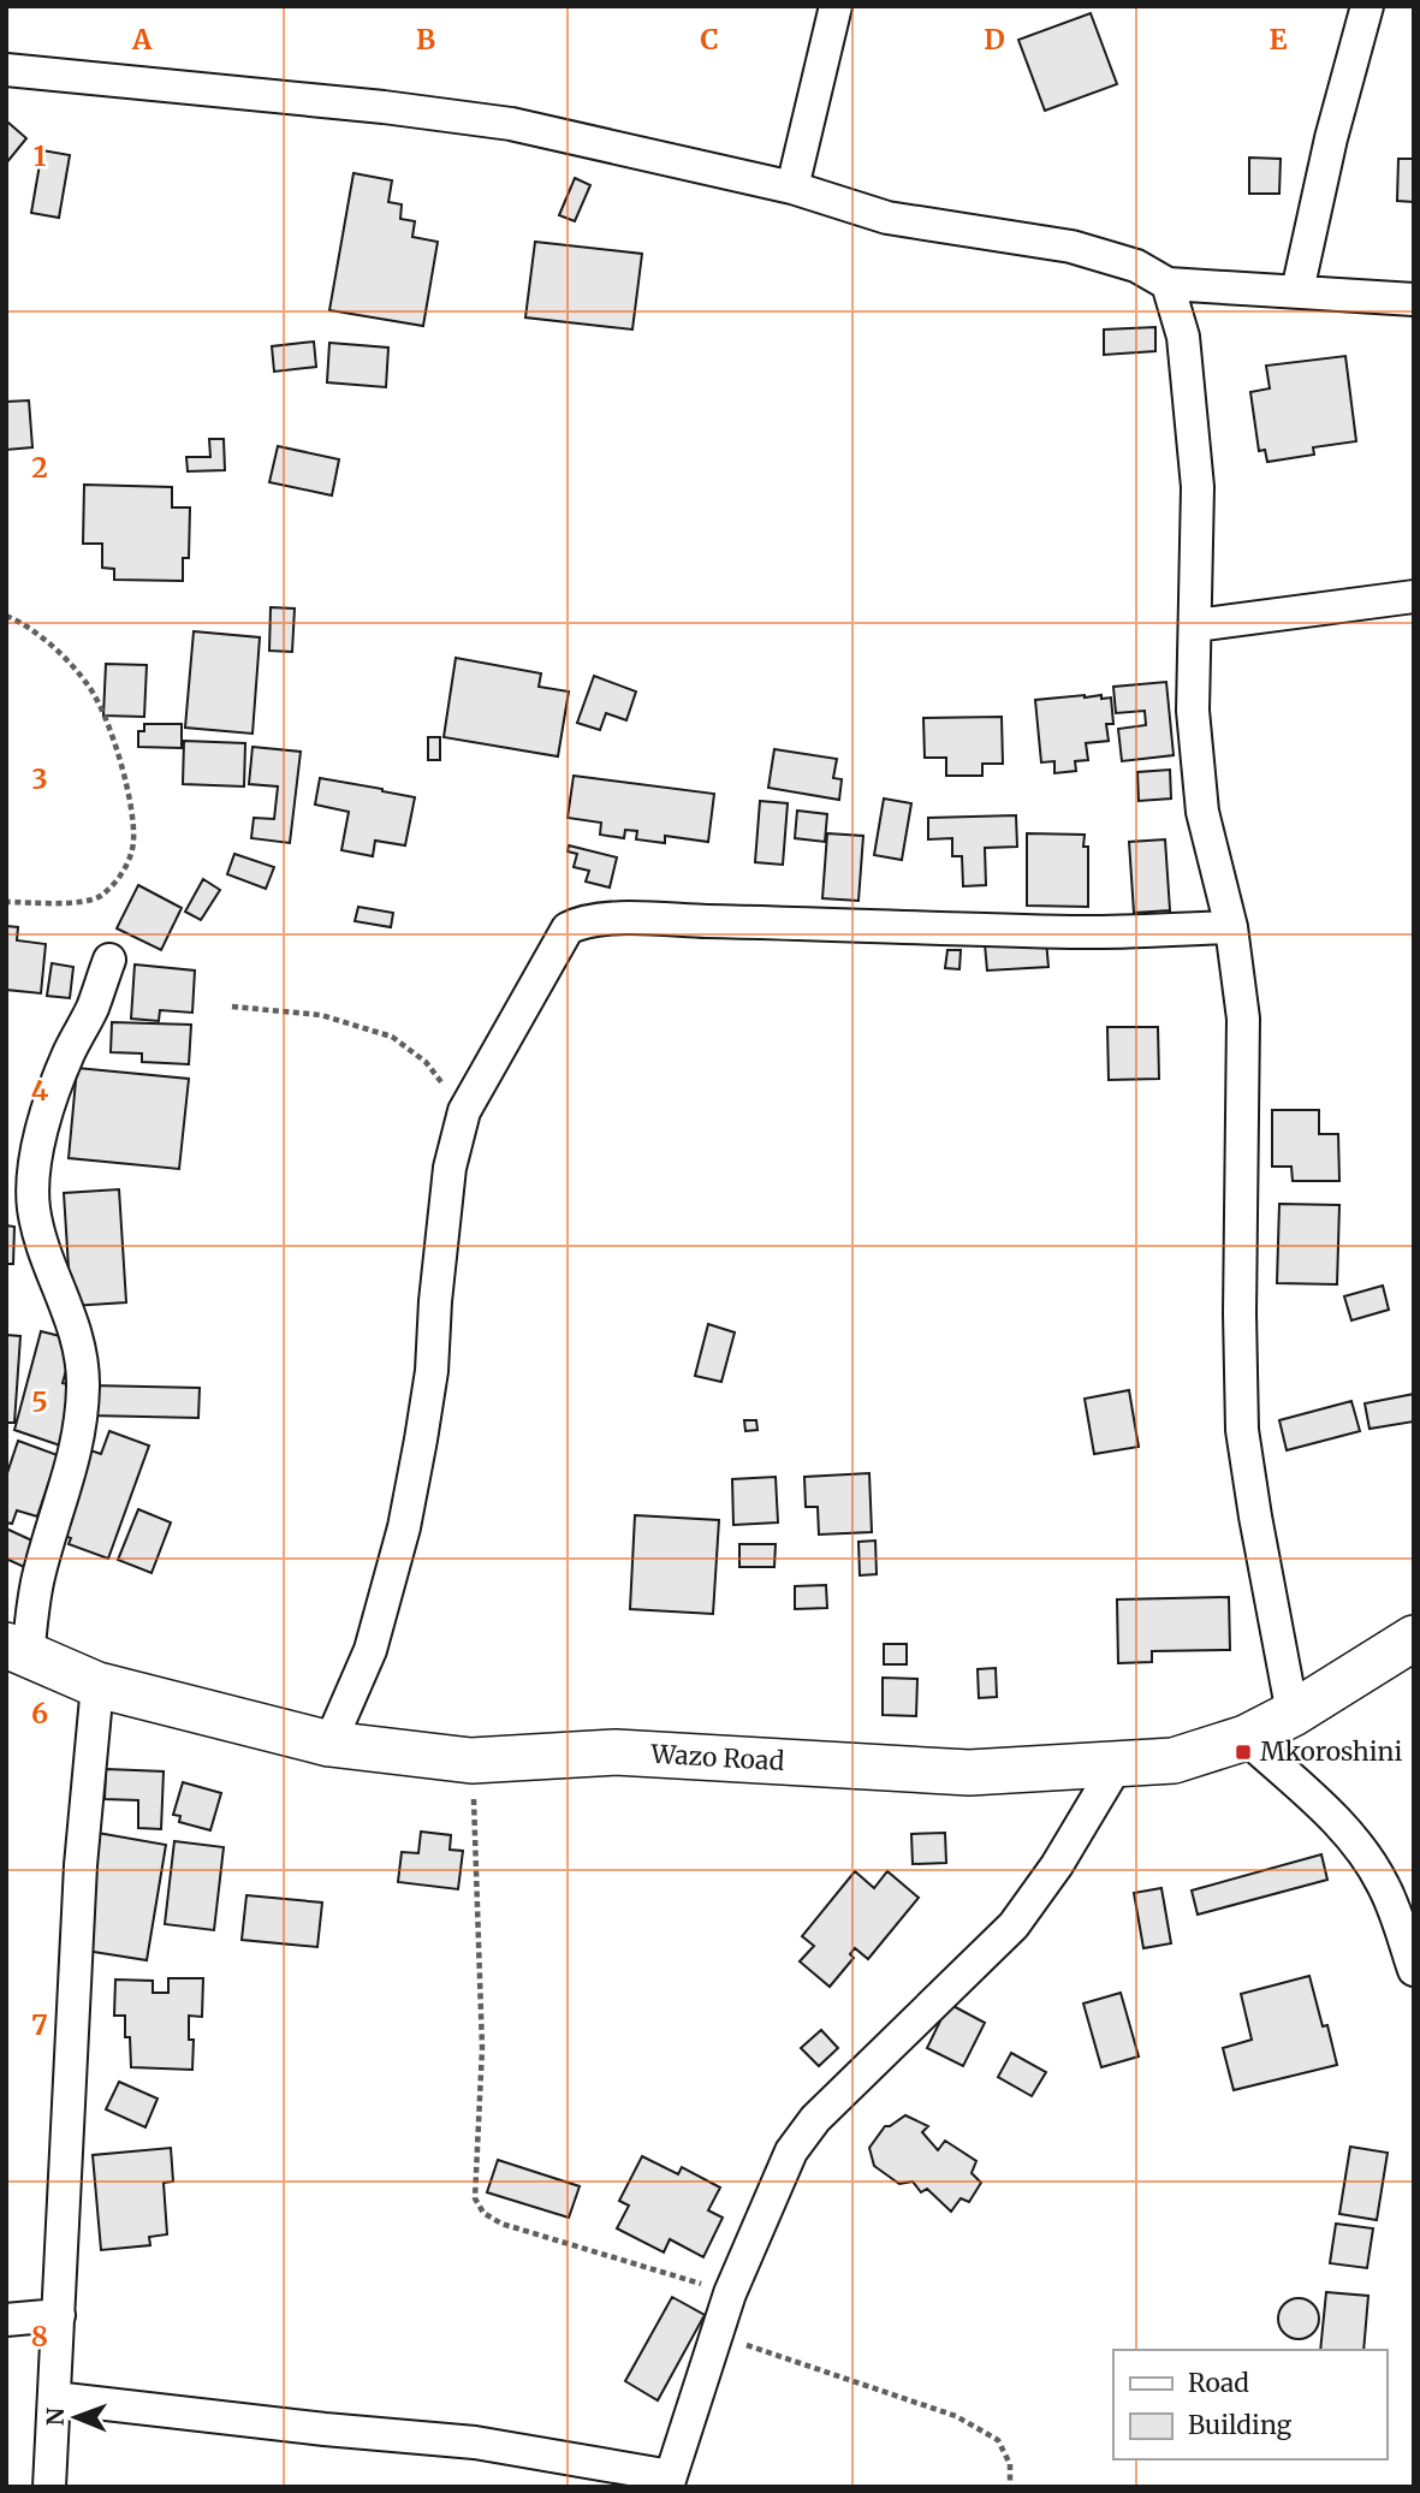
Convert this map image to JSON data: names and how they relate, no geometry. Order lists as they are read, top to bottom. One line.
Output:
{"streets":{"main road":["Wazo Road"]},"places":{"transit":["Mkoroshini"]},"legend":["Road","Building"],"north":"left","grid":{"columns":["A","B","C","D","E"],"rows":["1","2","3","4","5","6","7","8"]}}
